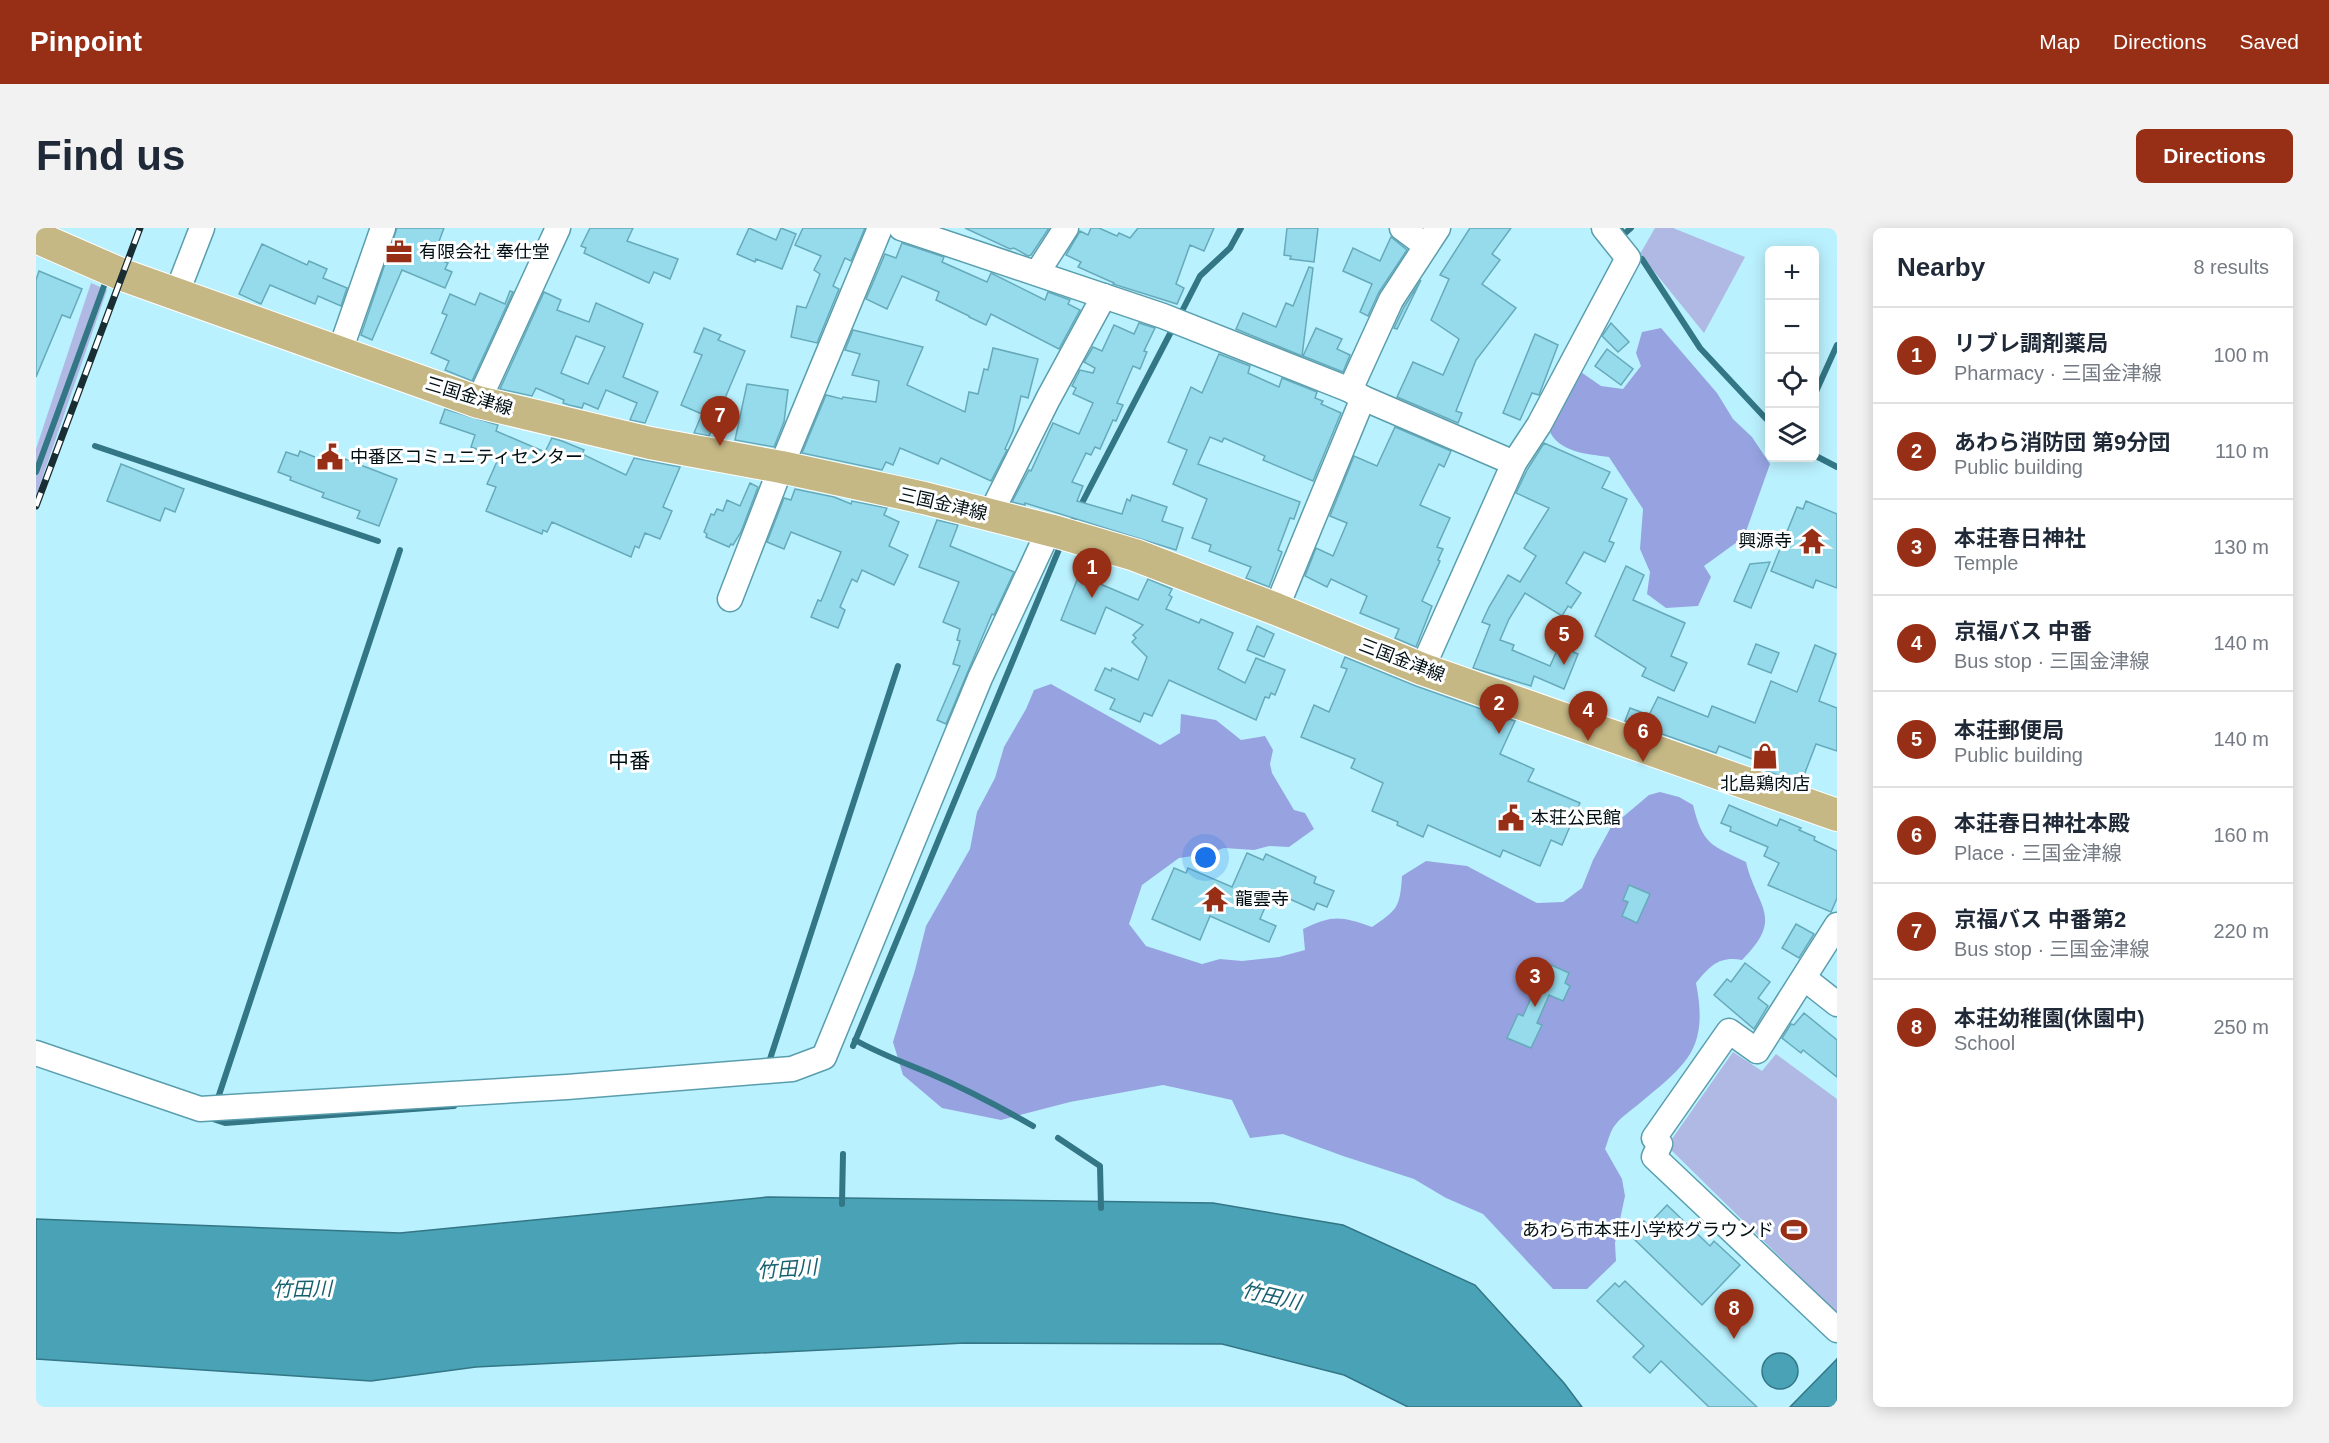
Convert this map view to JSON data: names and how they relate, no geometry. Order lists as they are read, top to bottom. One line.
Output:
{"streets":{"main road":["三国金津線"]},"districts":["中番"],"water":["竹田川"],"places":{"office":["有限会社 奉仕堂"],"public building":["中番区コミュニティセンター","本荘公民館"],"temple":["興源寺","龍雲寺"],"shop":["北島鶏肉店"],"sports":["あわら市本荘小学校グラウンド"]},"page":{"header":"Pinpoint","nav":["Map","Directions","Saved"],"buttons":"Directions","title":"Find us","heading":["Nearby","8 results"],"map_buttons":["+","−"],"list":[{"mark":"1","name":"リブレ調剤薬局","note":"Pharmacy · 三国金津線","value":"100 m"},{"mark":"2","name":"あわら消防団 第9分団","note":"Public building","value":"110 m"},{"mark":"3","name":"本荘春日神社","note":"Temple","value":"130 m"},{"mark":"4","name":"京福バス 中番","note":"Bus stop · 三国金津線","value":"140 m"},{"mark":"5","name":"本荘郵便局","note":"Public building","value":"140 m"},{"mark":"6","name":"本荘春日神社本殿","note":"Place · 三国金津線","value":"160 m"},{"mark":"7","name":"京福バス 中番第2","note":"Bus stop · 三国金津線","value":"220 m"},{"mark":"8","name":"本荘幼稚園(休園中)","note":"School","value":"250 m"}],"pins":["7","1","5","2","4","6","3","8"]}}
